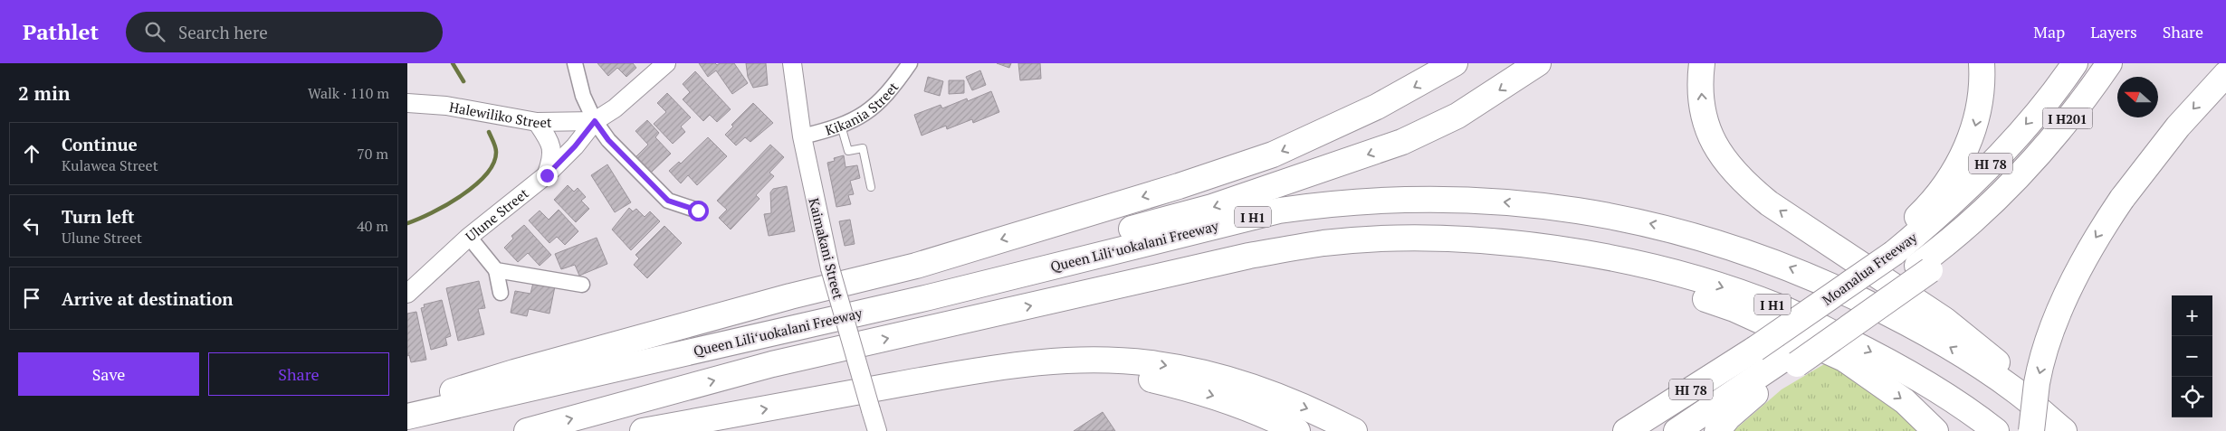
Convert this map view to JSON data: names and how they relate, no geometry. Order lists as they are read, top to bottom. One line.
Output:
{"streets":{"highway":["I H201","HI 78","I H1","Queen Liliʻuokalani Freeway","Moanalua Freeway"],"street":["Kikania Street","Halewiliko Street","Ulune Street","Kaimakani Street"]},"crossings":[["Kikania Street","Kaimakani Street"],["Halewiliko Street","Ulune Street"],["I H201","HI 78"]],"north":"left","page":{"header":"Pathlet","search":"Search here","nav":["Map","Layers","Share"],"heading":["2 min","Walk · 110 m"],"list":[["Continue","Kulawea Street","70 m"],["Turn left","Ulune Street","40 m"],"Arrive at destination"],"map_buttons":["+","−"],"buttons":["Save","Share"]}}
